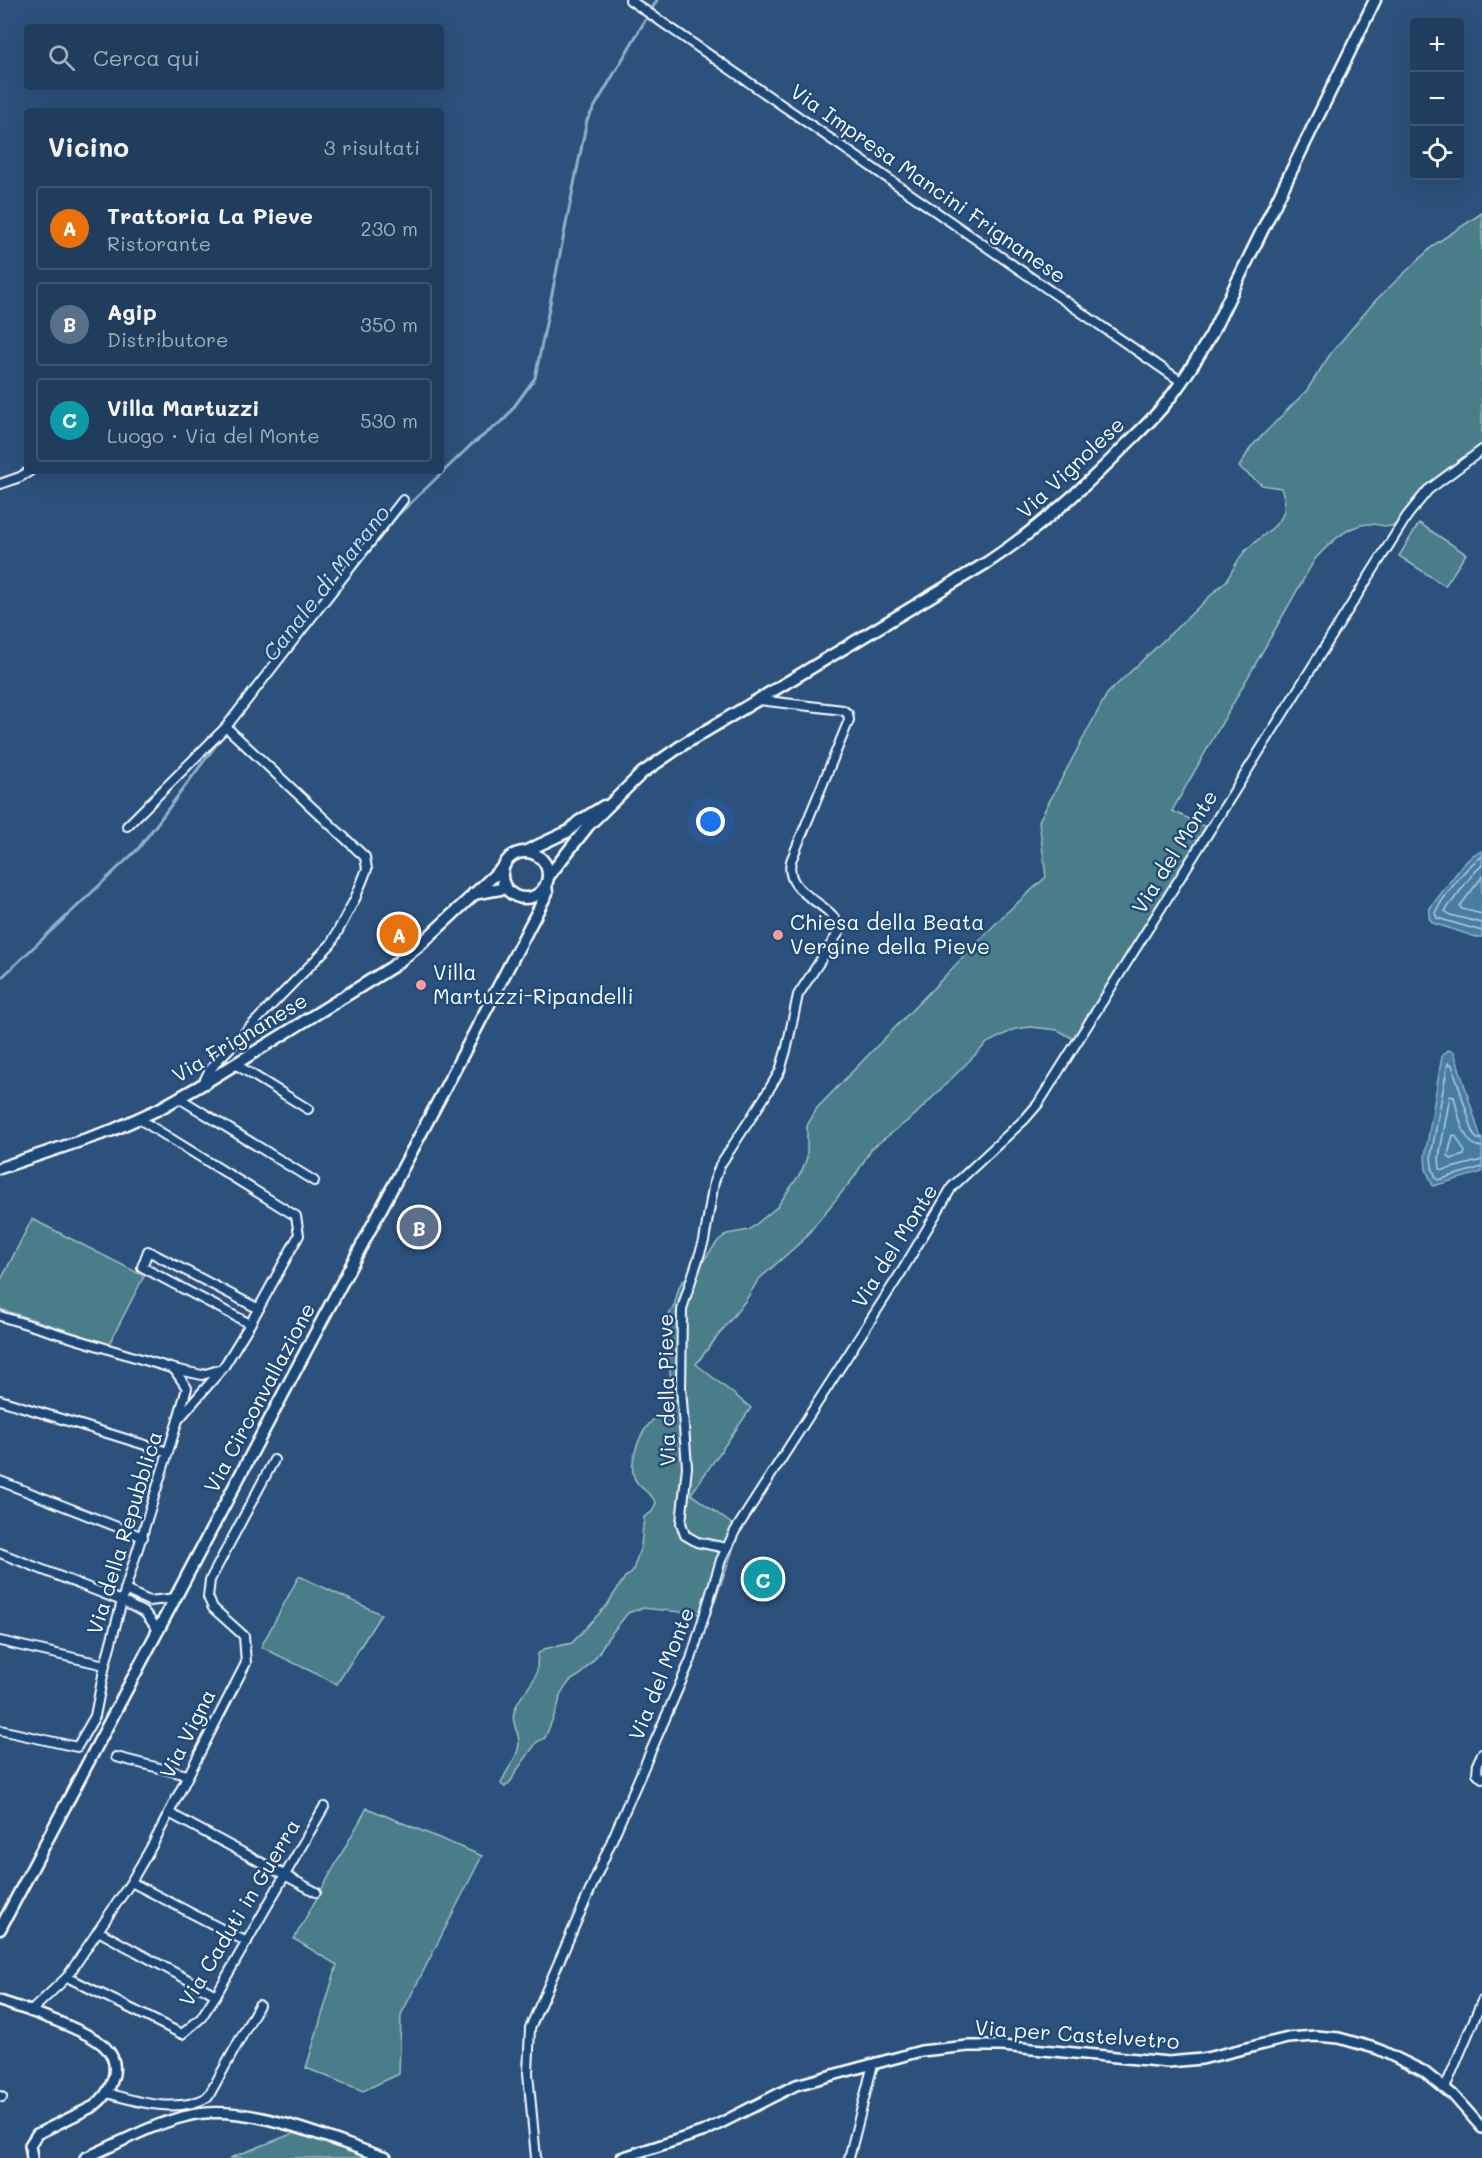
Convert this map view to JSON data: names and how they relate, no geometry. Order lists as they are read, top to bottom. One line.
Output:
{"streets":{"main road":["Via Vignolese","Via Frignanese","Via Circonvallazione"],"street":["Via Impresa Mancini Frignanese","Via del Monte","Via della Pieve","Via della Repubblica","Via Vigna","Via Caduti in Guerra","Via per Castelvetro"]},"crossings":[["Via Impresa Mancini Frignanese","Via Vignolese"],["Via Vignolese","Via della Pieve"],["Via Vignolese","Via Circonvallazione"],["Via del Monte","Via della Pieve"],["Via Frignanese","Via Circonvallazione"],["Via Frignanese","Via della Repubblica"],["Via Vigna","Via Caduti in Guerra"]],"water":["Canale di Marano"],"places":["Chiesa della Beata Vergine della Pieve","Villa Martuzzi-Ripandelli"],"page":{"map_buttons":["+","−"],"search":"Cerca qui","heading":["Vicino","3 risultati"],"list":[{"mark":"A","name":"Trattoria La Pieve","note":"Ristorante","value":"230 m"},{"mark":"B","name":"Agip","note":"Distributore","value":"350 m"},{"mark":"C","name":"Villa Martuzzi","note":"Luogo · Via del Monte","value":"530 m"}],"pins":["A","B","C"]}}
